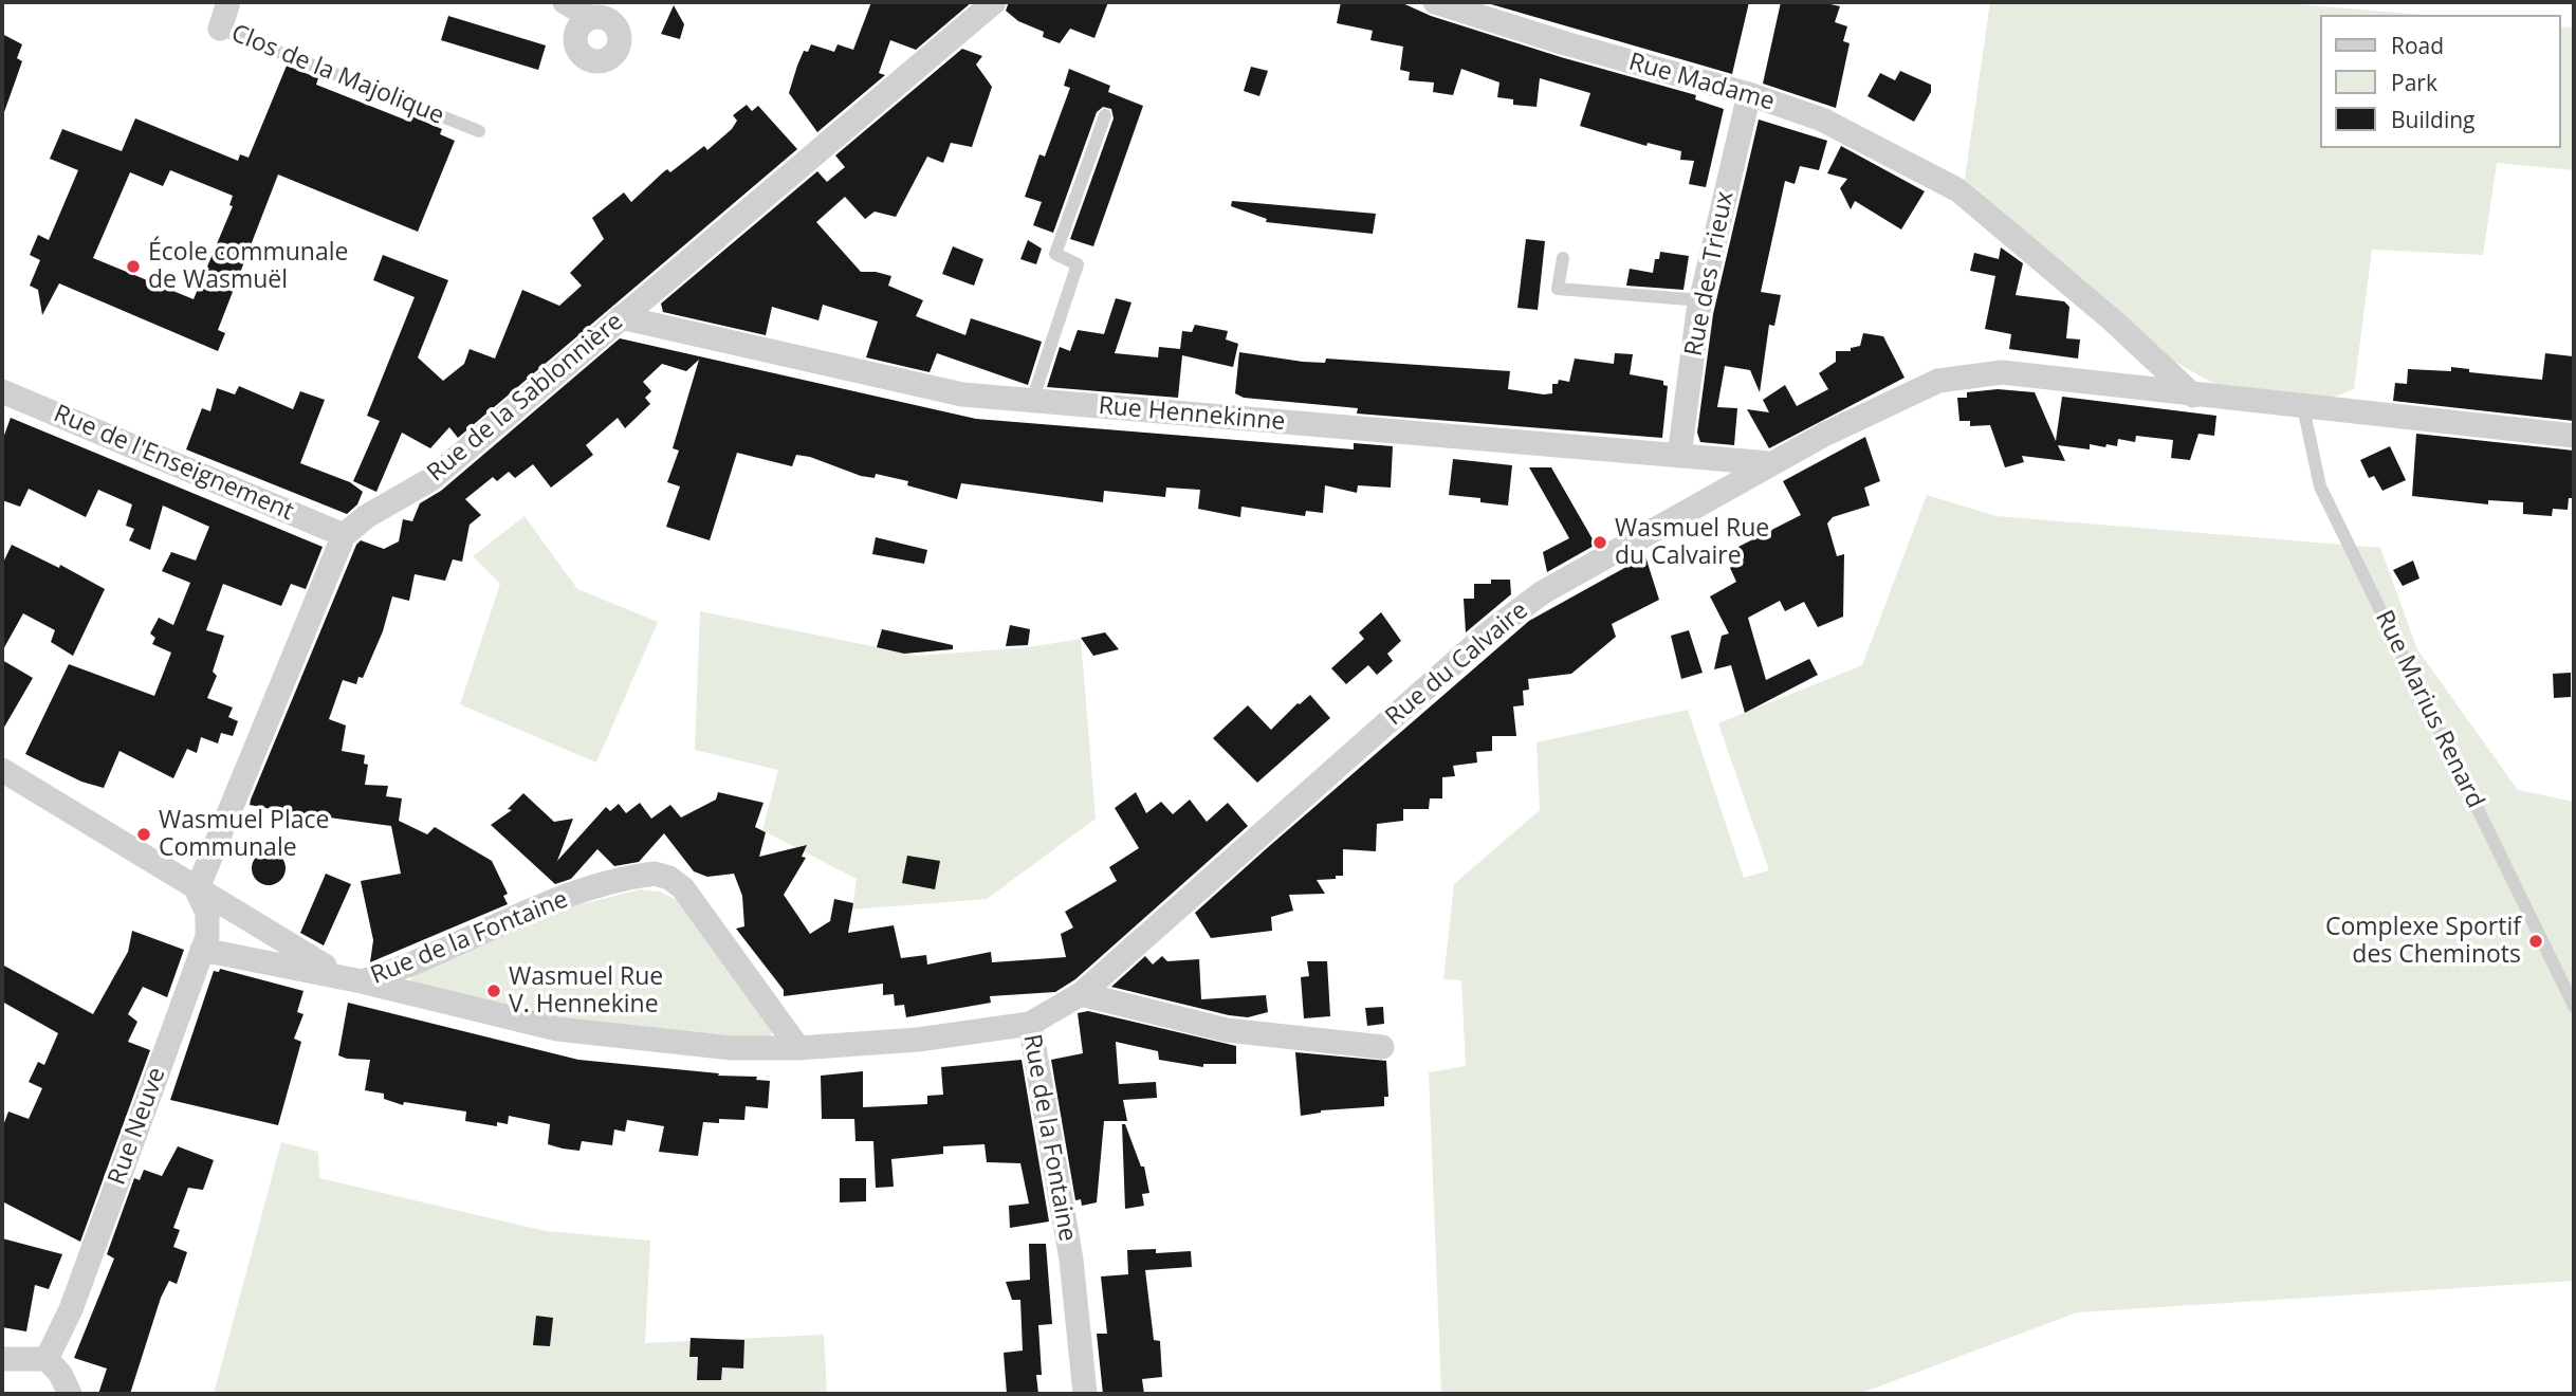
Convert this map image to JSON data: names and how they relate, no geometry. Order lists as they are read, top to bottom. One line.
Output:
{"streets":{"street":["Clos de la Majolique","Rue Madame","Rue des Trieux","Rue de la Sablonnière","Rue Hennekinne","Rue de l'Enseignement","Rue du Calvaire","Rue de la Fontaine","Rue Neuve"],"lane":["Rue Marius Renard"]},"crossings":[["Rue Madame","Rue des Trieux"],["Rue Madame","Rue du Calvaire"],["Rue des Trieux","Rue Hennekinne"],["Rue de la Sablonnière","Rue Hennekinne"],["Rue de la Sablonnière","Rue de l'Enseignement"],["Rue Hennekinne","Rue du Calvaire"],["Rue du Calvaire","Rue de la Fontaine"]],"places":["École communale de Wasmuël","Wasmuel Rue du Calvaire","Wasmuel Place Communale","Complexe Sportif des Cheminots","Wasmuel Rue V. Hennekine"],"legend":["Road","Park","Building"]}
